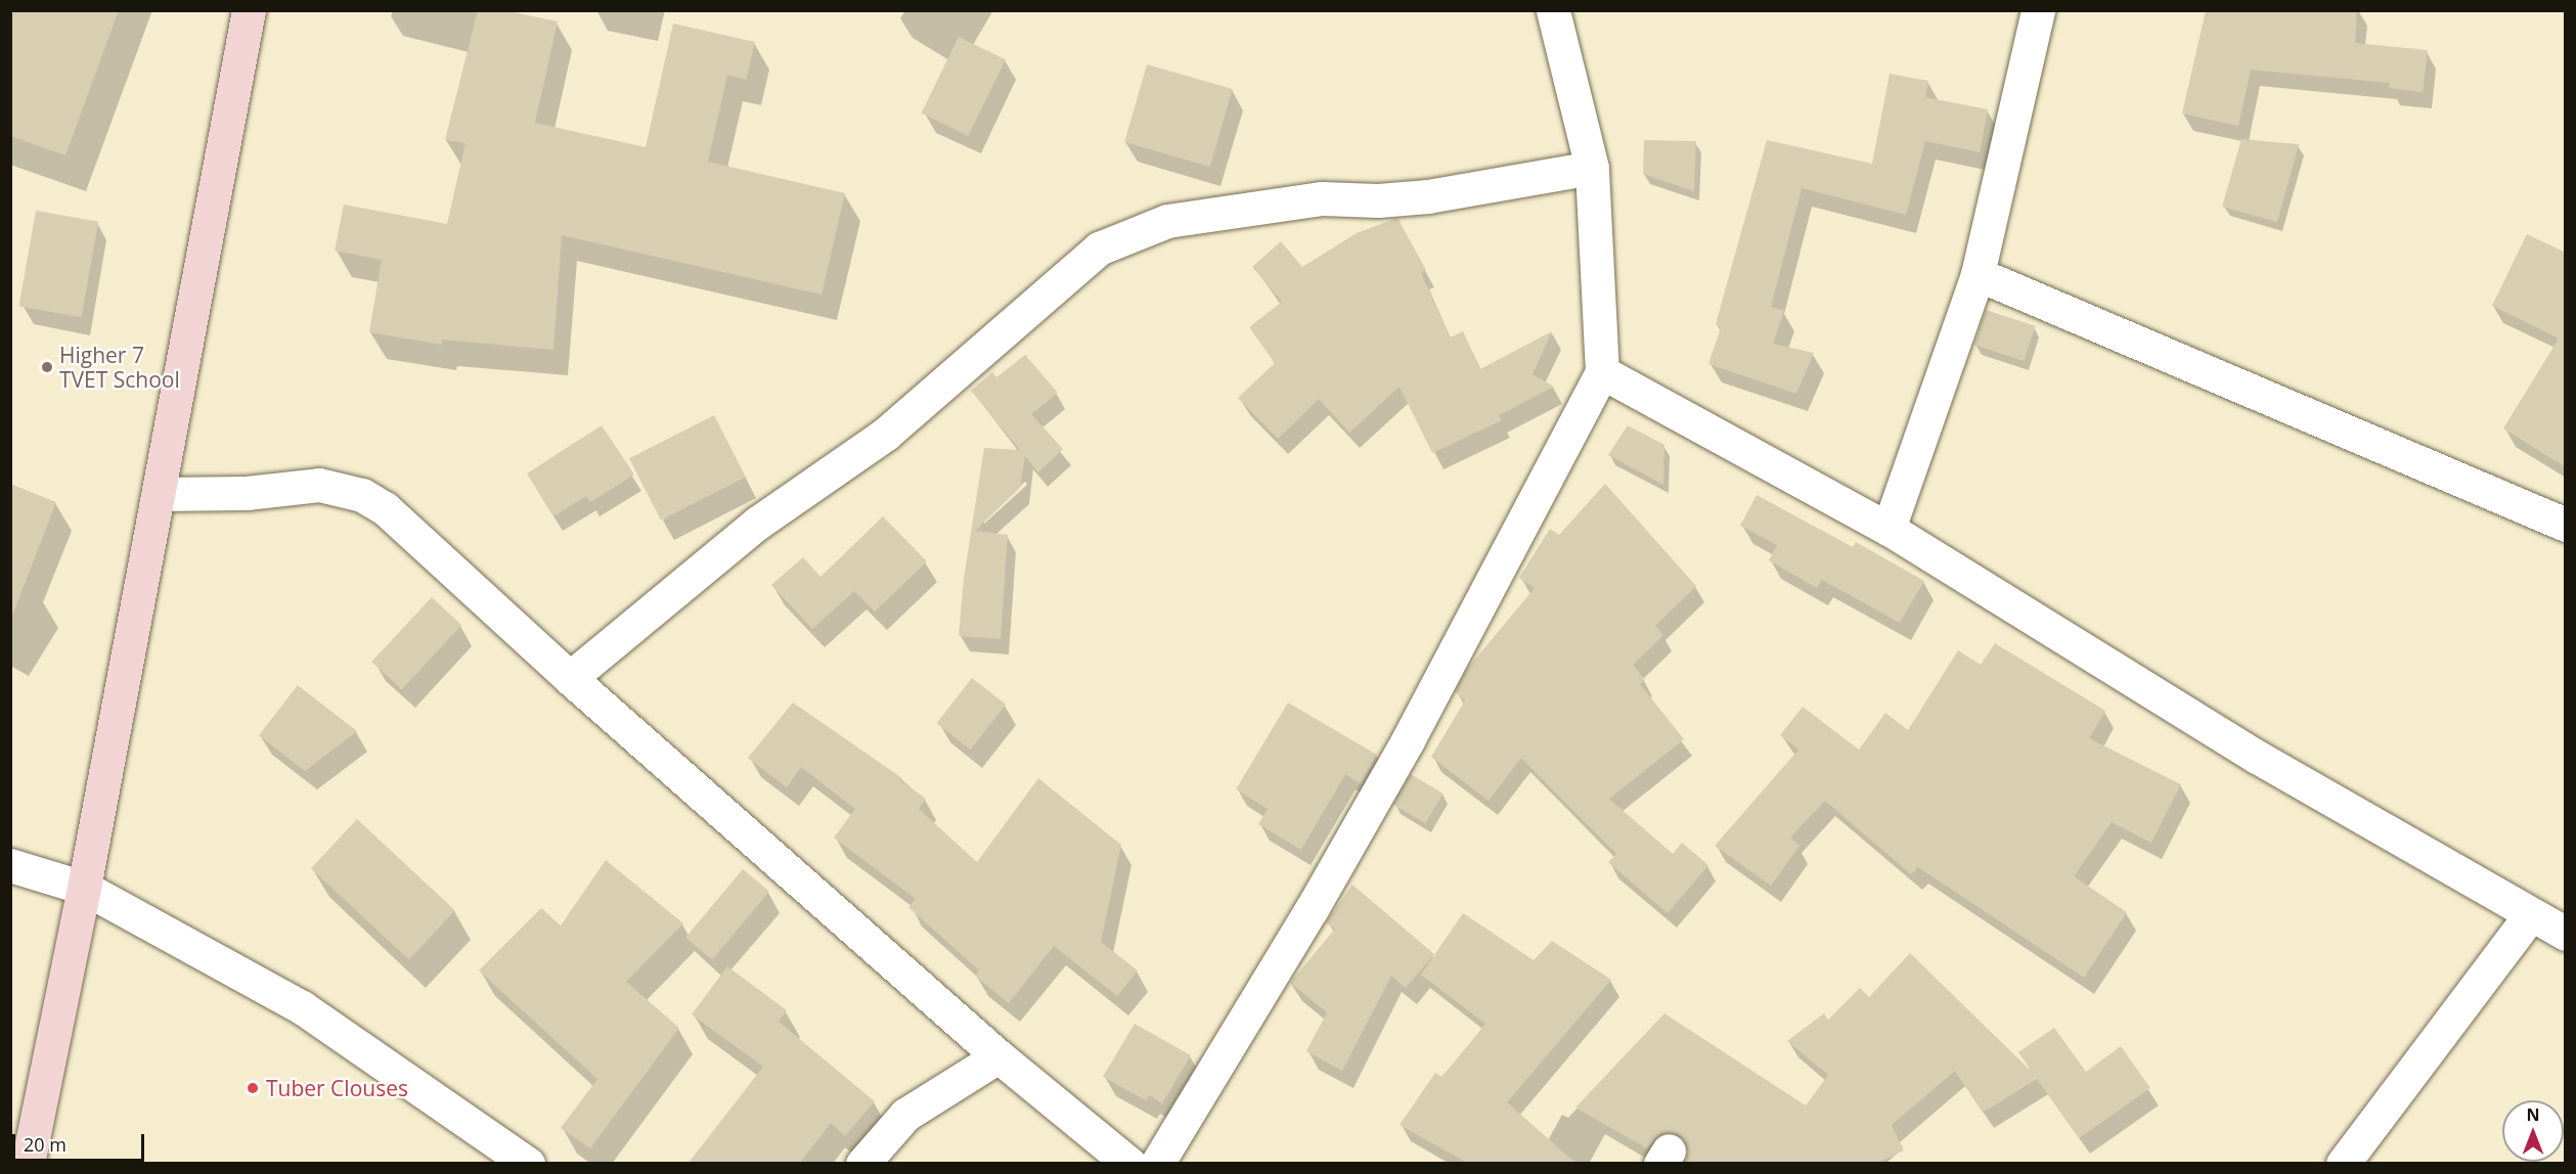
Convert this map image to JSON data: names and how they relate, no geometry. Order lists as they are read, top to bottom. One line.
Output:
{"places":["Higher 7 TVET School","Tuber Clouses"],"scale_bar":"20 m","north":"top"}
